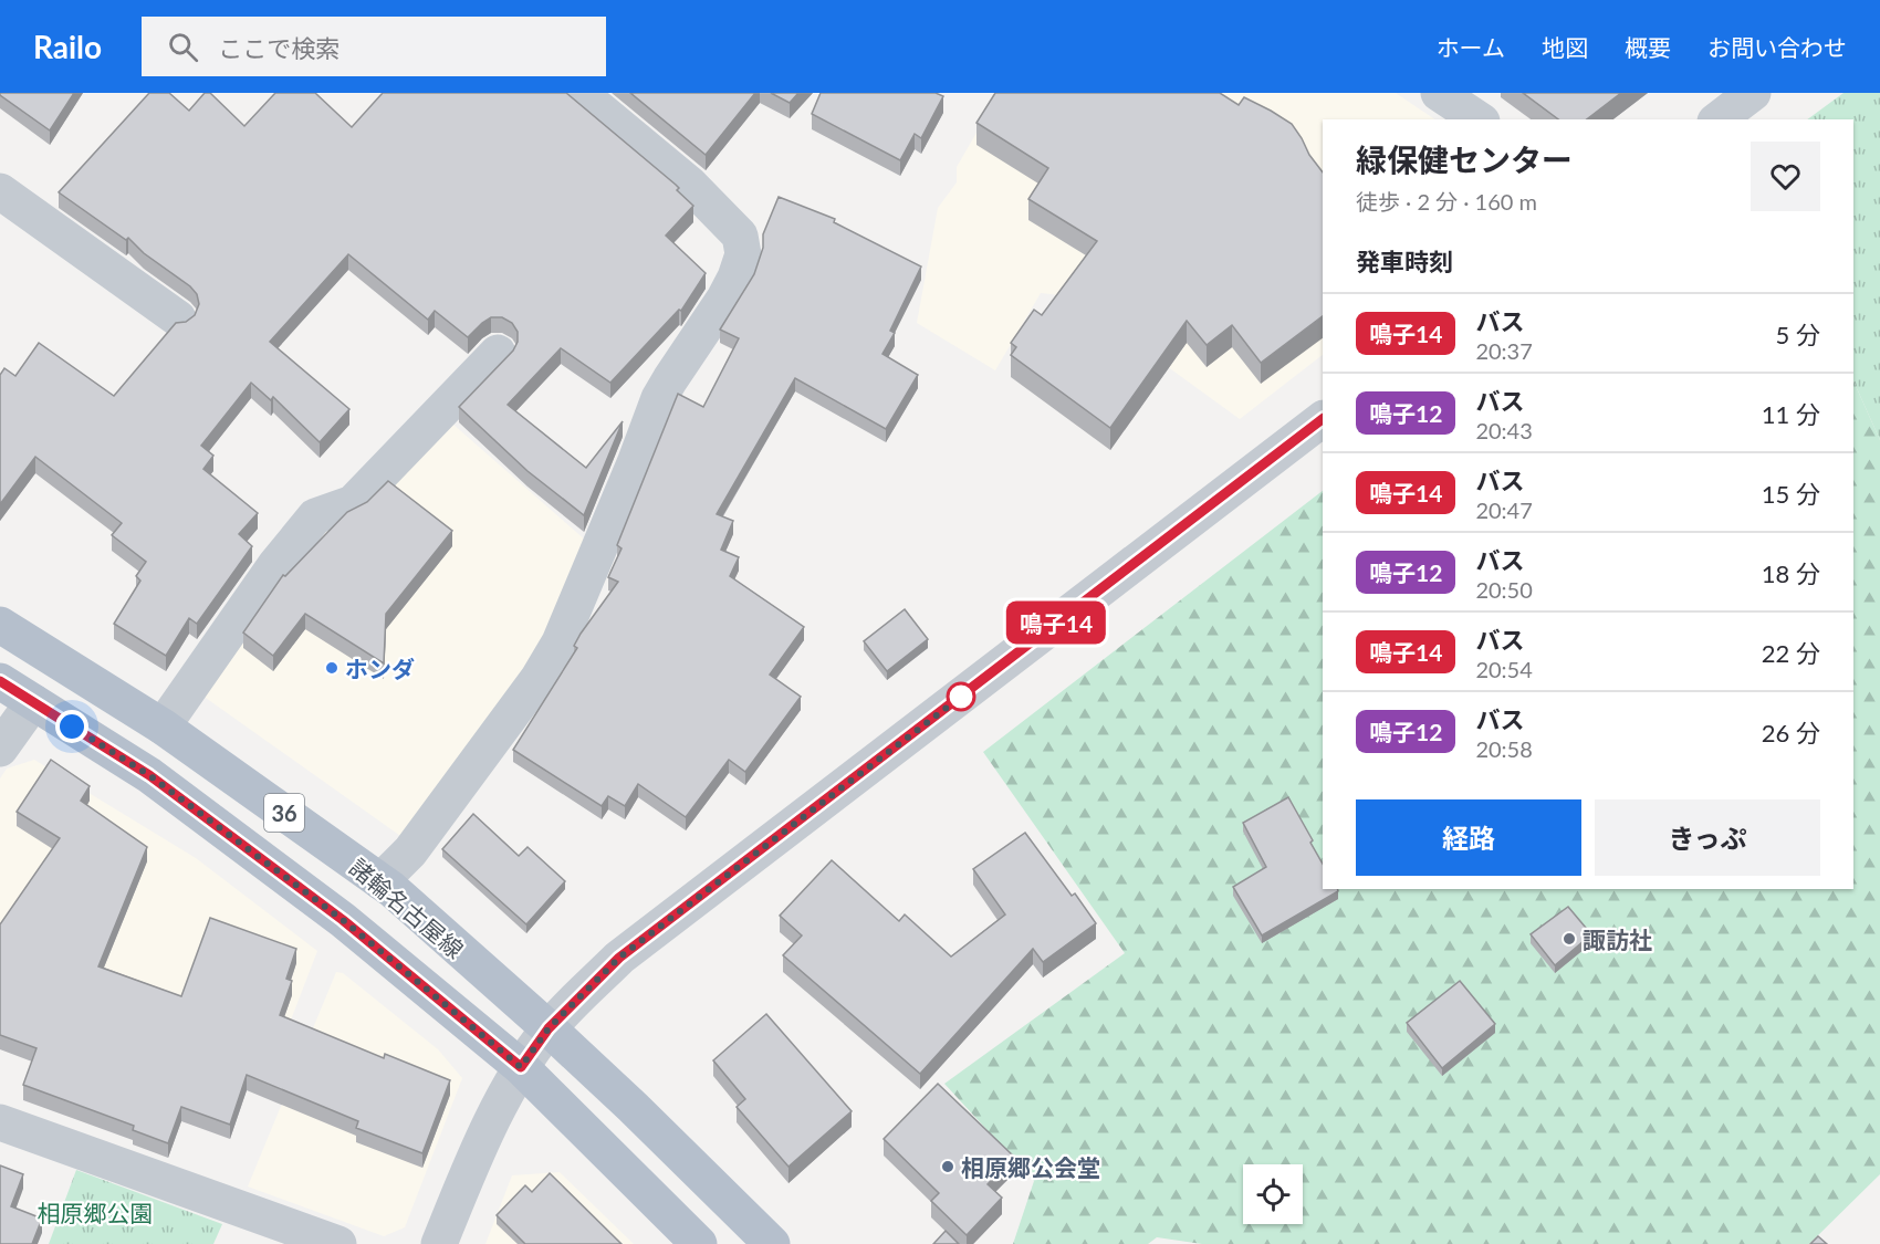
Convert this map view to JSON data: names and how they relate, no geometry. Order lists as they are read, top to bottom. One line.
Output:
{"streets":{"main road":["36","諸輪名古屋線"]},"parks":["相原郷公園"],"places":["ホンダ","諏訪社","相原郷公会堂"],"lines":["bus line 鳴子14"],"page":{"header":"Railo","search":"ここで検索","nav":["ホーム","地図","概要","お問い合わせ"],"on_map":"鳴子14","heading":[["緑保健センター","徒歩 · 2 分 · 160 m"],"発車時刻"],"list":[{"mark":"鳴子14","name":"バス","note":"20:37","value":"5 分"},{"mark":"鳴子12","name":"バス","note":"20:43","value":"11 分"},{"mark":"鳴子14","name":"バス","note":"20:47","value":"15 分"},{"mark":"鳴子12","name":"バス","note":"20:50","value":"18 分"},{"mark":"鳴子14","name":"バス","note":"20:54","value":"22 分"},{"mark":"鳴子12","name":"バス","note":"20:58","value":"26 分"}],"buttons":["経路","きっぷ"]}}
